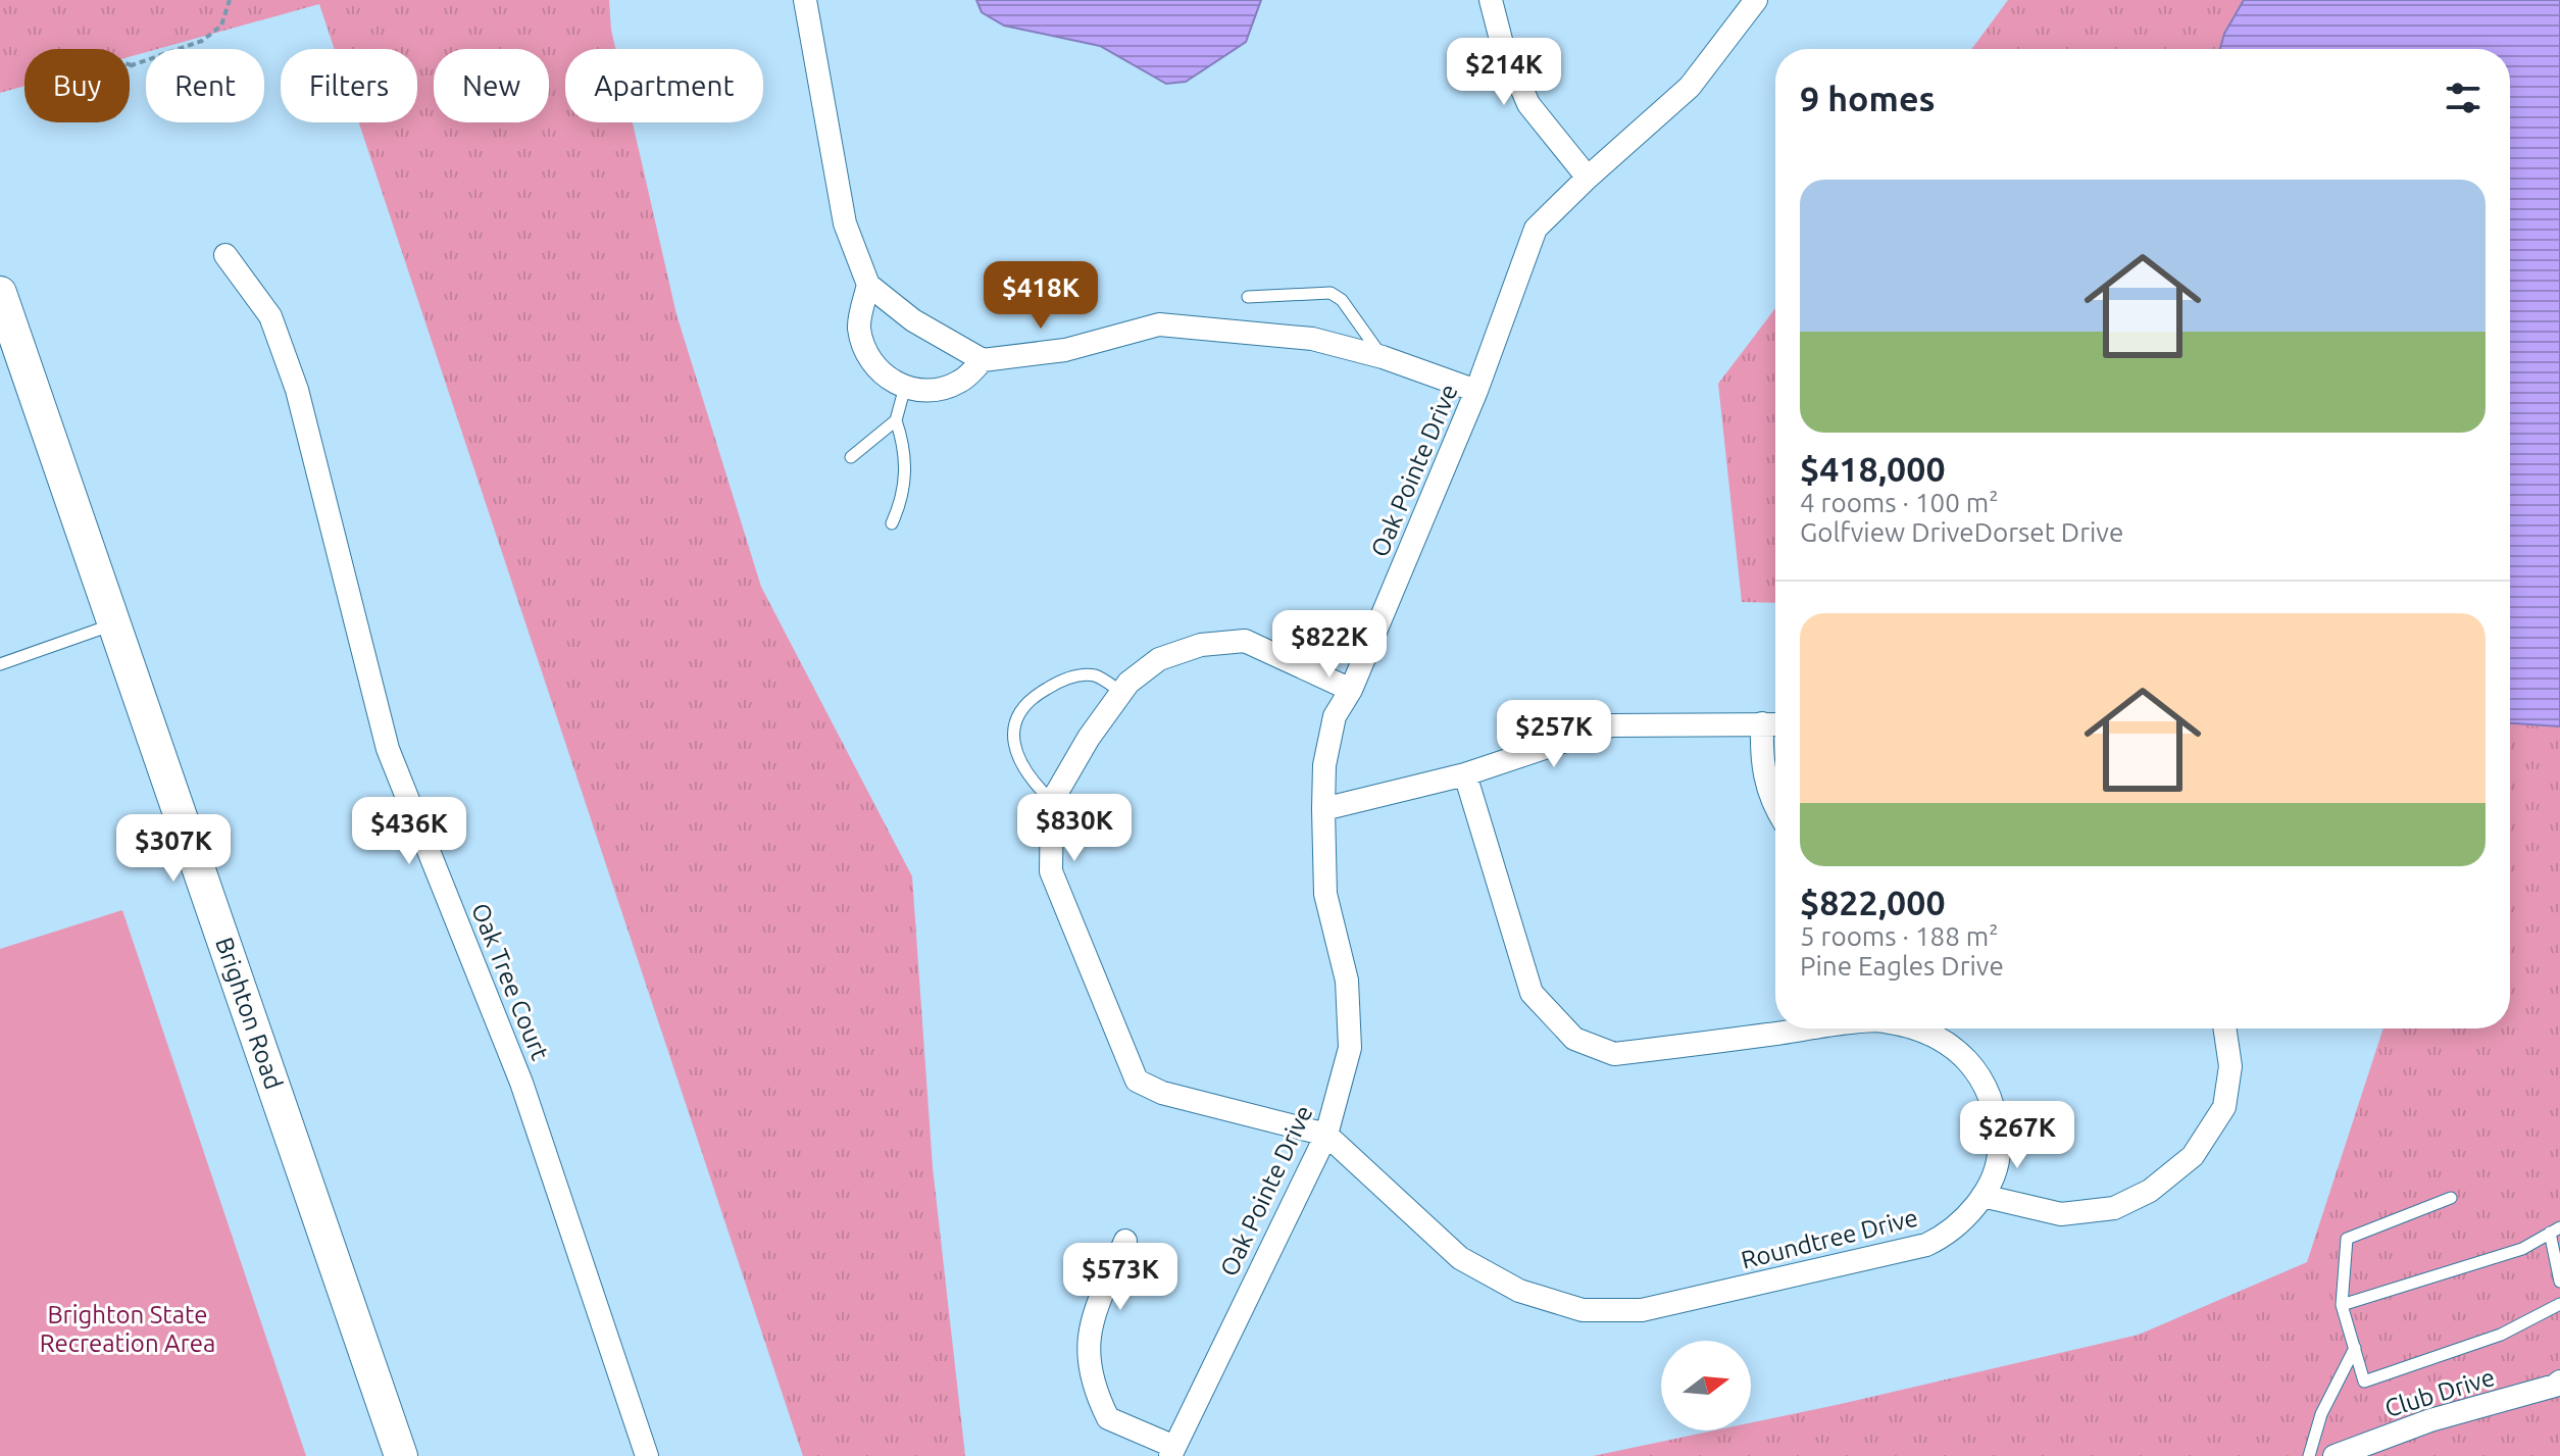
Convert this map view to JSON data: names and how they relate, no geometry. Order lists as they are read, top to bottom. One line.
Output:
{"streets":{"street":["Oak Pointe Drive","Oak Tree Court","Brighton Road","Roundtree Drive","Club Drive"]},"crossings":[["Oak Pointe Drive","Roundtree Drive"]],"parks":["Brighton State Recreation Area"],"north":"right","page":{"price":["$214K","$418K","$822K","$257K","$830K","$436K","$307K","$267K","$573K"],"chip":["Buy","Rent","Filters","New","Apartment"],"heading":"9 homes","list":[{"name":"$418,000","note":"4 rooms · 100 m² · Golfview DriveDorset Drive"},{"name":"$822,000","note":"5 rooms · 188 m² · Pine Eagles Drive"}]}}
